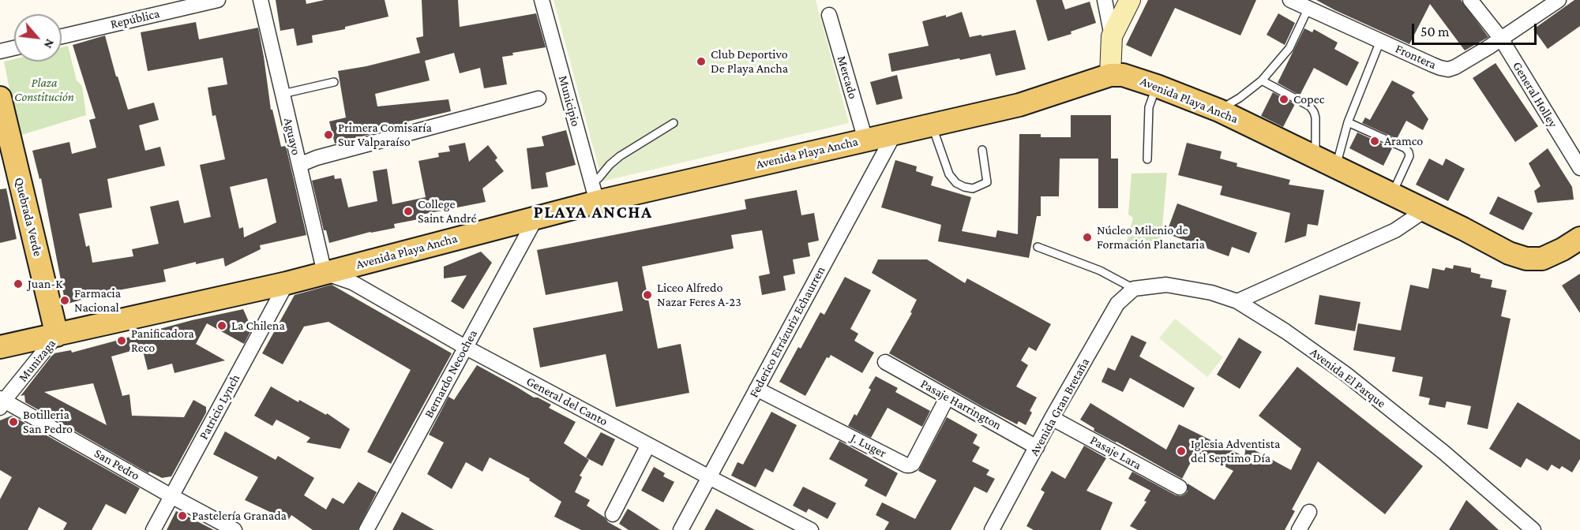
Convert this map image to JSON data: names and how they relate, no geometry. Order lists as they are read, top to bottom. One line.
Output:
{"streets":{"main road":["Avenida Playa Ancha","Quebrada Verde"],"street":["República","Frontera","Mercado","General Holley","Municipio","Aguayo","Federico Errázuriz Echaurren","Munizaga","Bernardo Necochea","Avenida El Parque","General del Canto","Pasaje Harrington","Patricio Lynch","Avenida Gran Bretaña","J. Luger","Pasaje Lara","San Pedro"]},"crossings":[["Frontera","General Holley"],["Mercado","Avenida Playa Ancha"],["Avenida Playa Ancha","Municipio"],["Avenida Playa Ancha","Aguayo"],["Avenida Playa Ancha","Quebrada Verde"],["Avenida Playa Ancha","Federico Errázuriz Echaurren"],["Avenida Playa Ancha","Munizaga"],["Avenida Playa Ancha","Bernardo Necochea"],["Avenida Playa Ancha","General del Canto"],["Avenida Playa Ancha","Patricio Lynch"],["Aguayo","General del Canto"],["Quebrada Verde","Munizaga"],["Federico Errázuriz Echaurren","General del Canto"],["Federico Errázuriz Echaurren","J. Luger"],["Munizaga","San Pedro"],["Bernardo Necochea","General del Canto"],["Avenida El Parque","Avenida Gran Bretaña"],["Pasaje Harrington","Avenida Gran Bretaña"],["Pasaje Harrington","J. Luger"],["Patricio Lynch","San Pedro"],["Avenida Gran Bretaña","Pasaje Lara"]],"districts":["PLAYA ANCHA"],"parks":["Plaza Constitución"],"places":["Club Deportivo De Playa Ancha","Copec","Primera Comisaría Sur Valparaíso","Aramco","College Saint André","Núcleo Milenio de Formación Planetaria","Juan-K","Liceo Alfredo Nazar Feres A-23","Farmacia Nacional","La Chilena","Panificadora Reco","Botilleria San Pedro","Iglesia Adventista del Septimo Día","Pastelería Granada"],"scale_bar":"50 m","north":"bottom right"}
